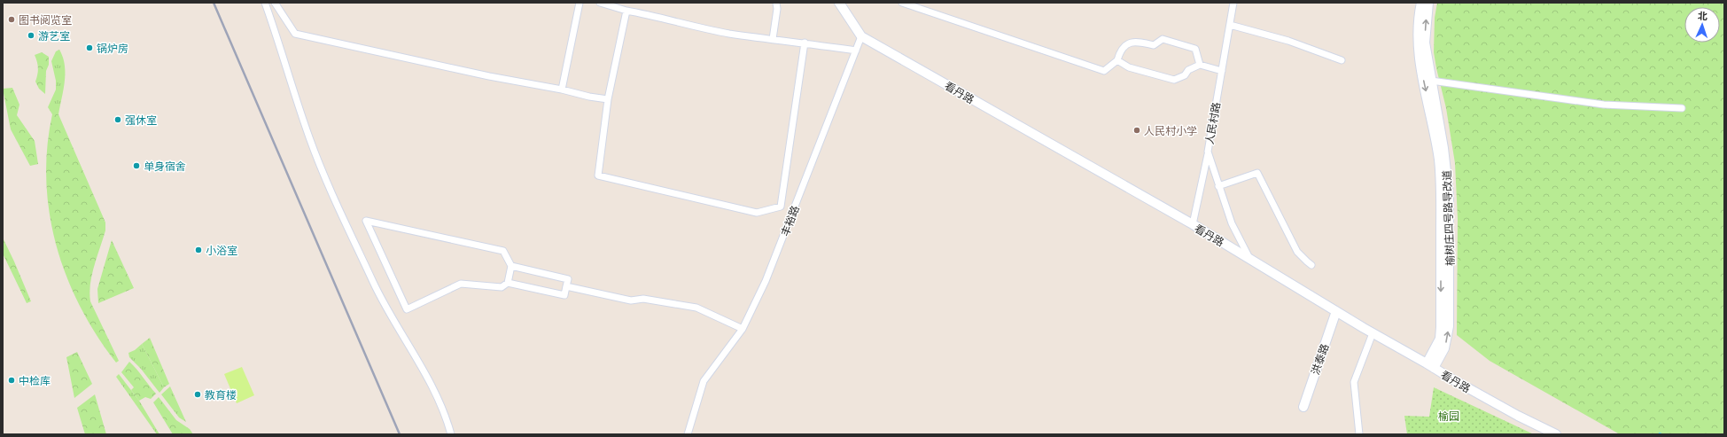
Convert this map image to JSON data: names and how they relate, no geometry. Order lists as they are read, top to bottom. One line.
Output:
{"streets":{"street":["看丹路","人民村路","榆树庄四号路导改道","丰裕路","洪泰路"]},"crossings":[["看丹路","人民村路"],["看丹路","榆树庄四号路导改道"],["看丹路","丰裕路"],["看丹路","洪泰路"]],"parks":["榆园"],"places":["图书阅览室","游艺室","锅炉房","强休室","人民村小学","单身宿舍","小浴室","中检库","教育楼"],"north":"top"}
